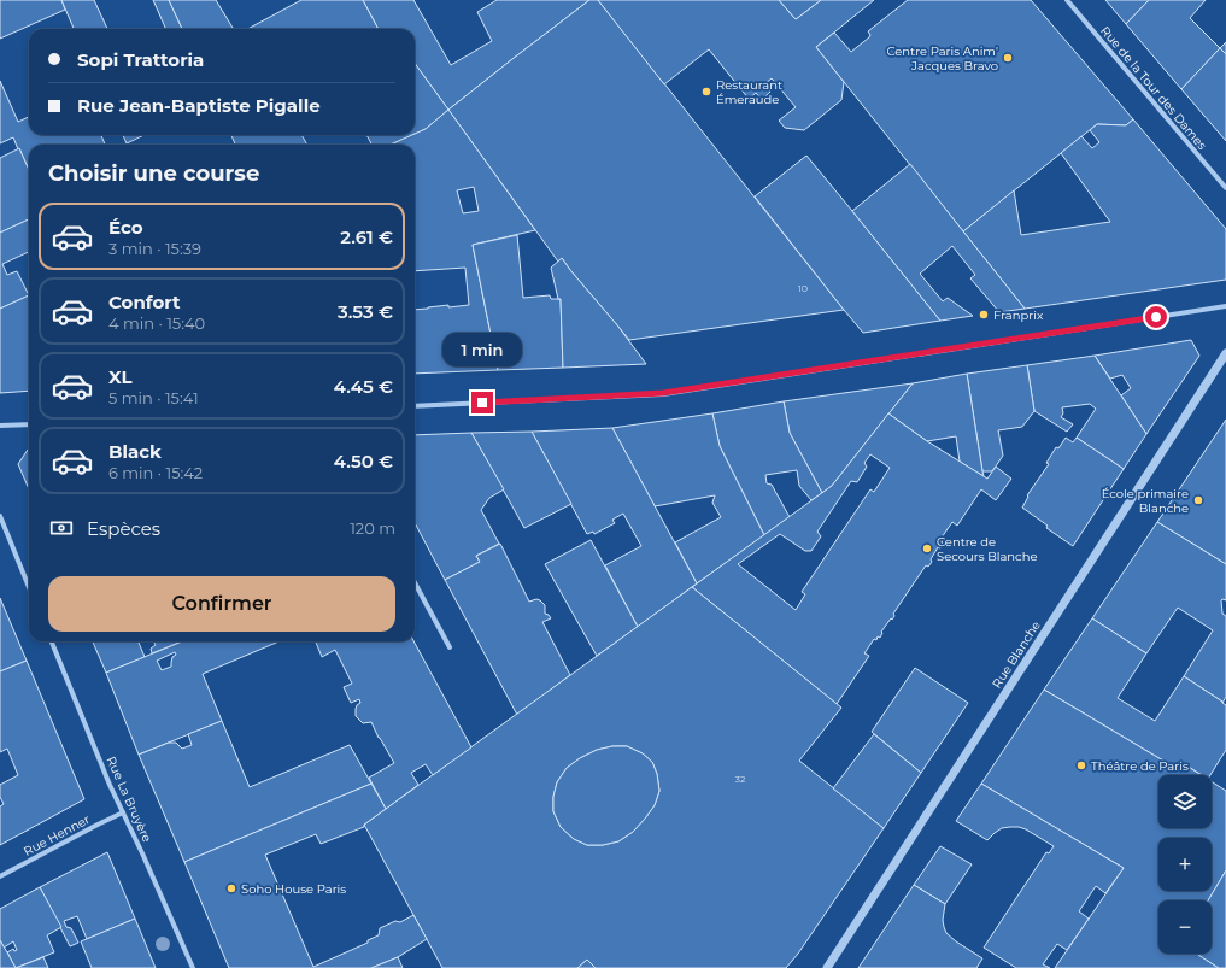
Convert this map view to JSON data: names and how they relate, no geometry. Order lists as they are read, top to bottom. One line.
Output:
{"streets":{"street":["Rue de la Tour des Dames","Rue Blanche","Rue La Bruyère","Rue Henner"]},"crossings":[["Rue La Bruyère","Rue Henner"]],"places":["Centre Paris Anim' Jacques Bravo","Restaurant Émeraude","Franprix","École primaire Blanche","Centre de Secours Blanche","Théâtre de Paris","Soho House Paris"],"house_numbers":["10","32"],"page":{"banner":["Sopi Trattoria","Rue Jean-Baptiste Pigalle"],"heading":"Choisir une course","list":[{"name":"Éco","note":"3 min · 15:39","value":"2.61 €"},{"name":"Confort","note":"4 min · 15:40","value":"3.53 €"},{"name":"XL","note":"5 min · 15:41","value":"4.45 €"},{"name":"Black","note":"6 min · 15:42","value":"4.50 €"}],"bubble":"1 min","pay":["Espèces","120 m"],"buttons":"Confirmer","map_buttons":["+","−"]}}
